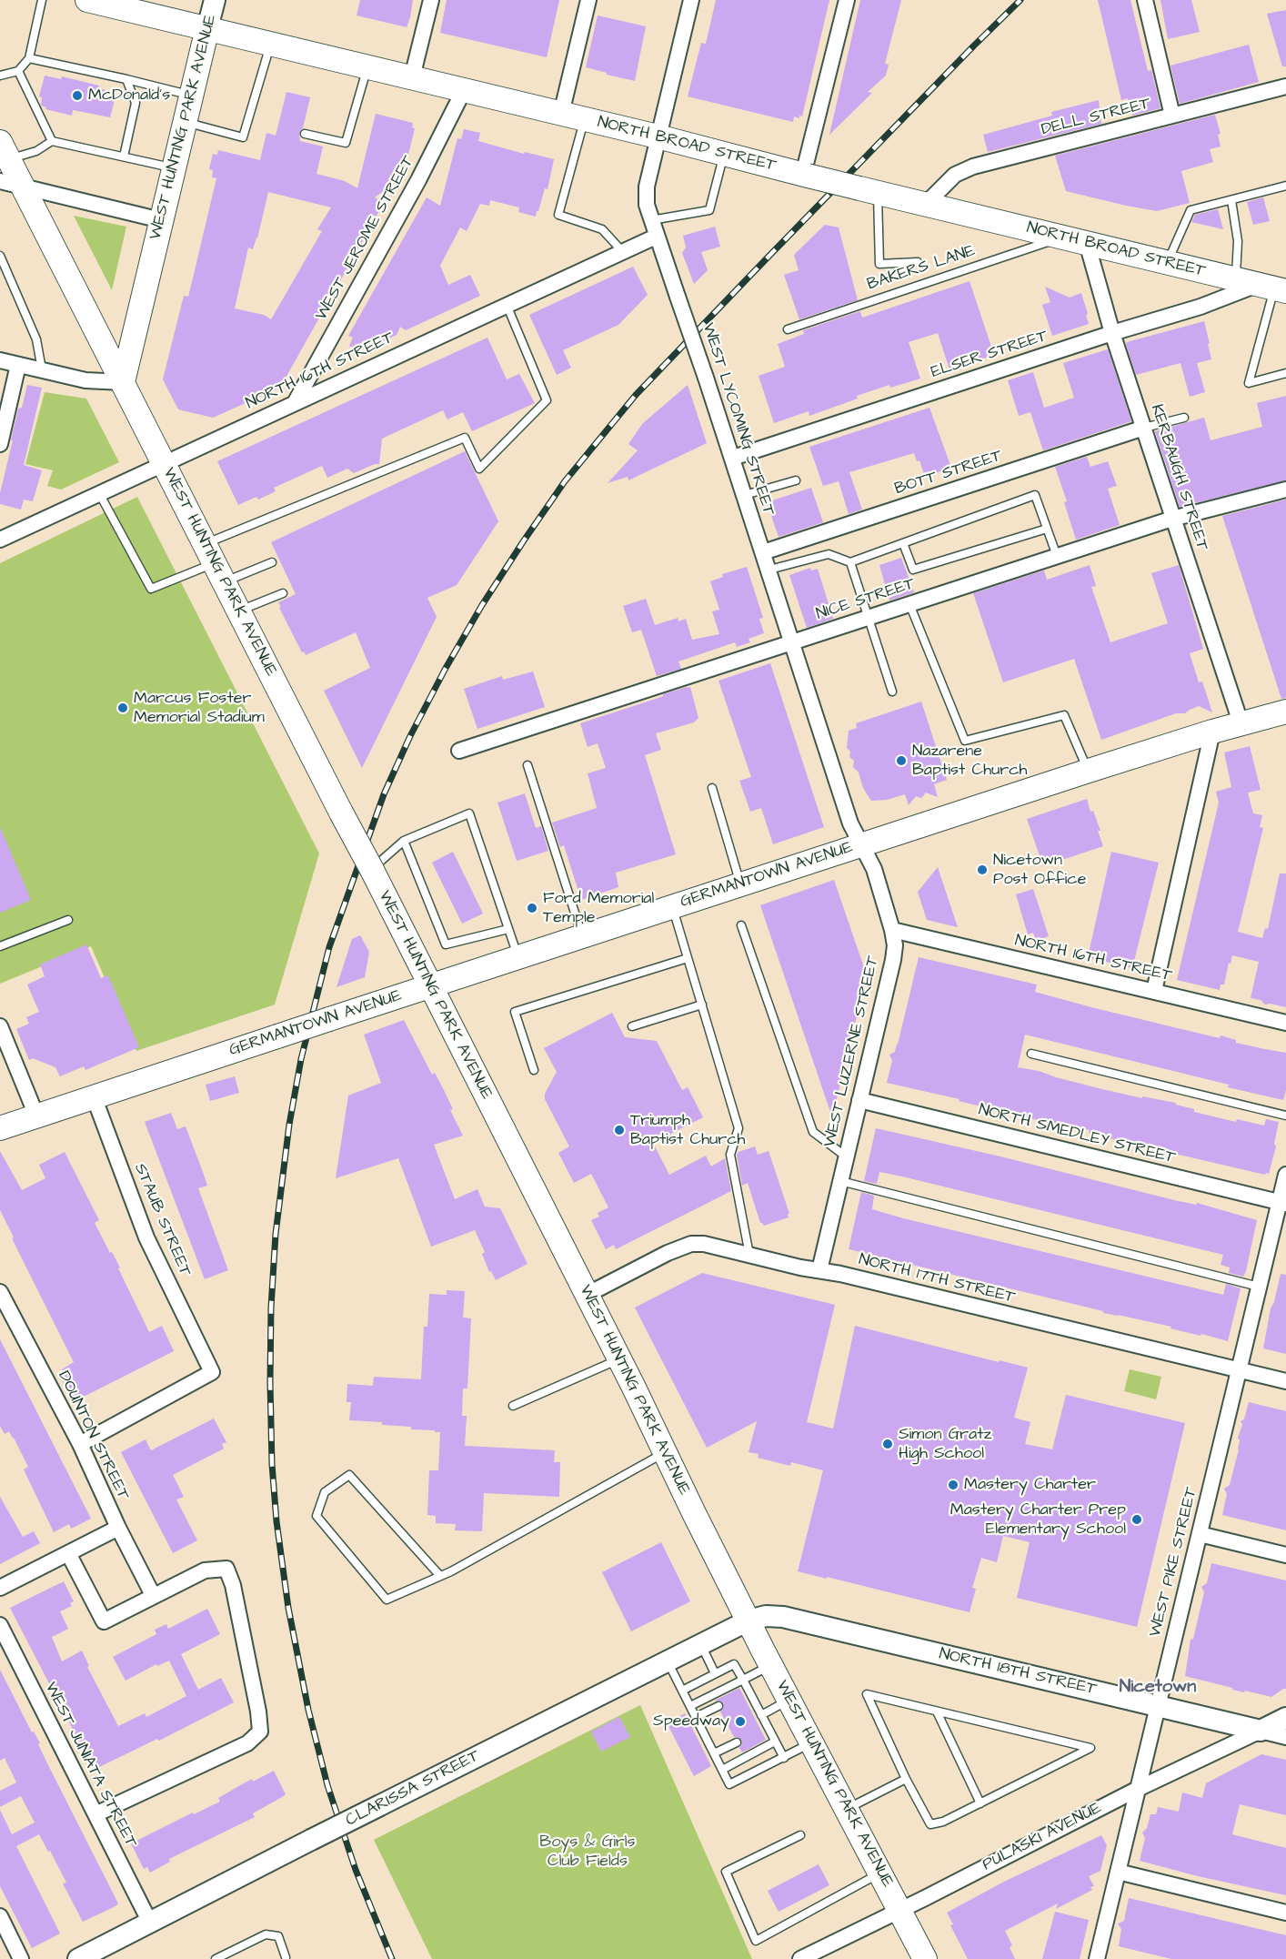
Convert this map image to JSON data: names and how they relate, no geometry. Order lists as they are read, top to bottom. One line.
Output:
{"streets":{"main road":["WEST HUNTING PARK AVENUE","NORTH BROAD STREET","GERMANTOWN AVENUE","NORTH 18TH STREET","CLARISSA STREET","PULASKI AVENUE"],"street":["DELL STREET","WEST JEROME STREET","ELSER STREET","NORTH 16TH STREET","WEST LYCOMING STREET","BOTT STREET","KERBAUGH STREET","NICE STREET","WEST LUZERNE STREET","NORTH SMEDLEY STREET","STAUB STREET","NORTH 17TH STREET","DOUNTON STREET","WEST PIKE STREET","WEST JUNIATA STREET"],"lane":["BAKERS LANE"]},"crossings":[["DELL STREET","NORTH BROAD STREET"],["WEST HUNTING PARK AVENUE","NORTH BROAD STREET"],["WEST HUNTING PARK AVENUE","NORTH 16TH STREET"],["WEST HUNTING PARK AVENUE","GERMANTOWN AVENUE"],["WEST HUNTING PARK AVENUE","NORTH 17TH STREET"],["WEST HUNTING PARK AVENUE","NORTH 18TH STREET"],["WEST HUNTING PARK AVENUE","CLARISSA STREET"],["WEST HUNTING PARK AVENUE","PULASKI AVENUE"],["NORTH BROAD STREET","WEST JEROME STREET"],["NORTH BROAD STREET","BAKERS LANE"],["NORTH BROAD STREET","ELSER STREET"],["NORTH BROAD STREET","WEST LYCOMING STREET"],["NORTH BROAD STREET","KERBAUGH STREET"],["WEST JEROME STREET","NORTH 16TH STREET"],["ELSER STREET","WEST LYCOMING STREET"],["ELSER STREET","KERBAUGH STREET"],["NORTH 16TH STREET","WEST LYCOMING STREET"],["NORTH 16TH STREET","WEST LUZERNE STREET"],["WEST LYCOMING STREET","BOTT STREET"],["WEST LYCOMING STREET","NICE STREET"],["WEST LYCOMING STREET","GERMANTOWN AVENUE"],["WEST LYCOMING STREET","WEST LUZERNE STREET"],["BOTT STREET","KERBAUGH STREET"],["KERBAUGH STREET","NICE STREET"],["KERBAUGH STREET","GERMANTOWN AVENUE"],["GERMANTOWN AVENUE","WEST LUZERNE STREET"],["GERMANTOWN AVENUE","STAUB STREET"],["WEST LUZERNE STREET","NORTH SMEDLEY STREET"],["WEST LUZERNE STREET","NORTH 17TH STREET"],["NORTH SMEDLEY STREET","WEST PIKE STREET"],["STAUB STREET","DOUNTON STREET"],["NORTH 17TH STREET","WEST PIKE STREET"],["WEST PIKE STREET","NORTH 18TH STREET"],["WEST PIKE STREET","PULASKI AVENUE"],["NORTH 18TH STREET","CLARISSA STREET"],["NORTH 18TH STREET","PULASKI AVENUE"],["WEST JUNIATA STREET","CLARISSA STREET"]],"districts":["Nicetown"],"parks":["Boys & Girls Club Fields"],"places":["McDonald's","Marcus Foster Memorial Stadium","Nazarene Baptist Church","Nicetown Post Office","Ford Memorial Temple","Triumph Baptist Church","Simon Gratz High School","Mastery Charter","Mastery Charter Prep Elementary School","Speedway"]}
